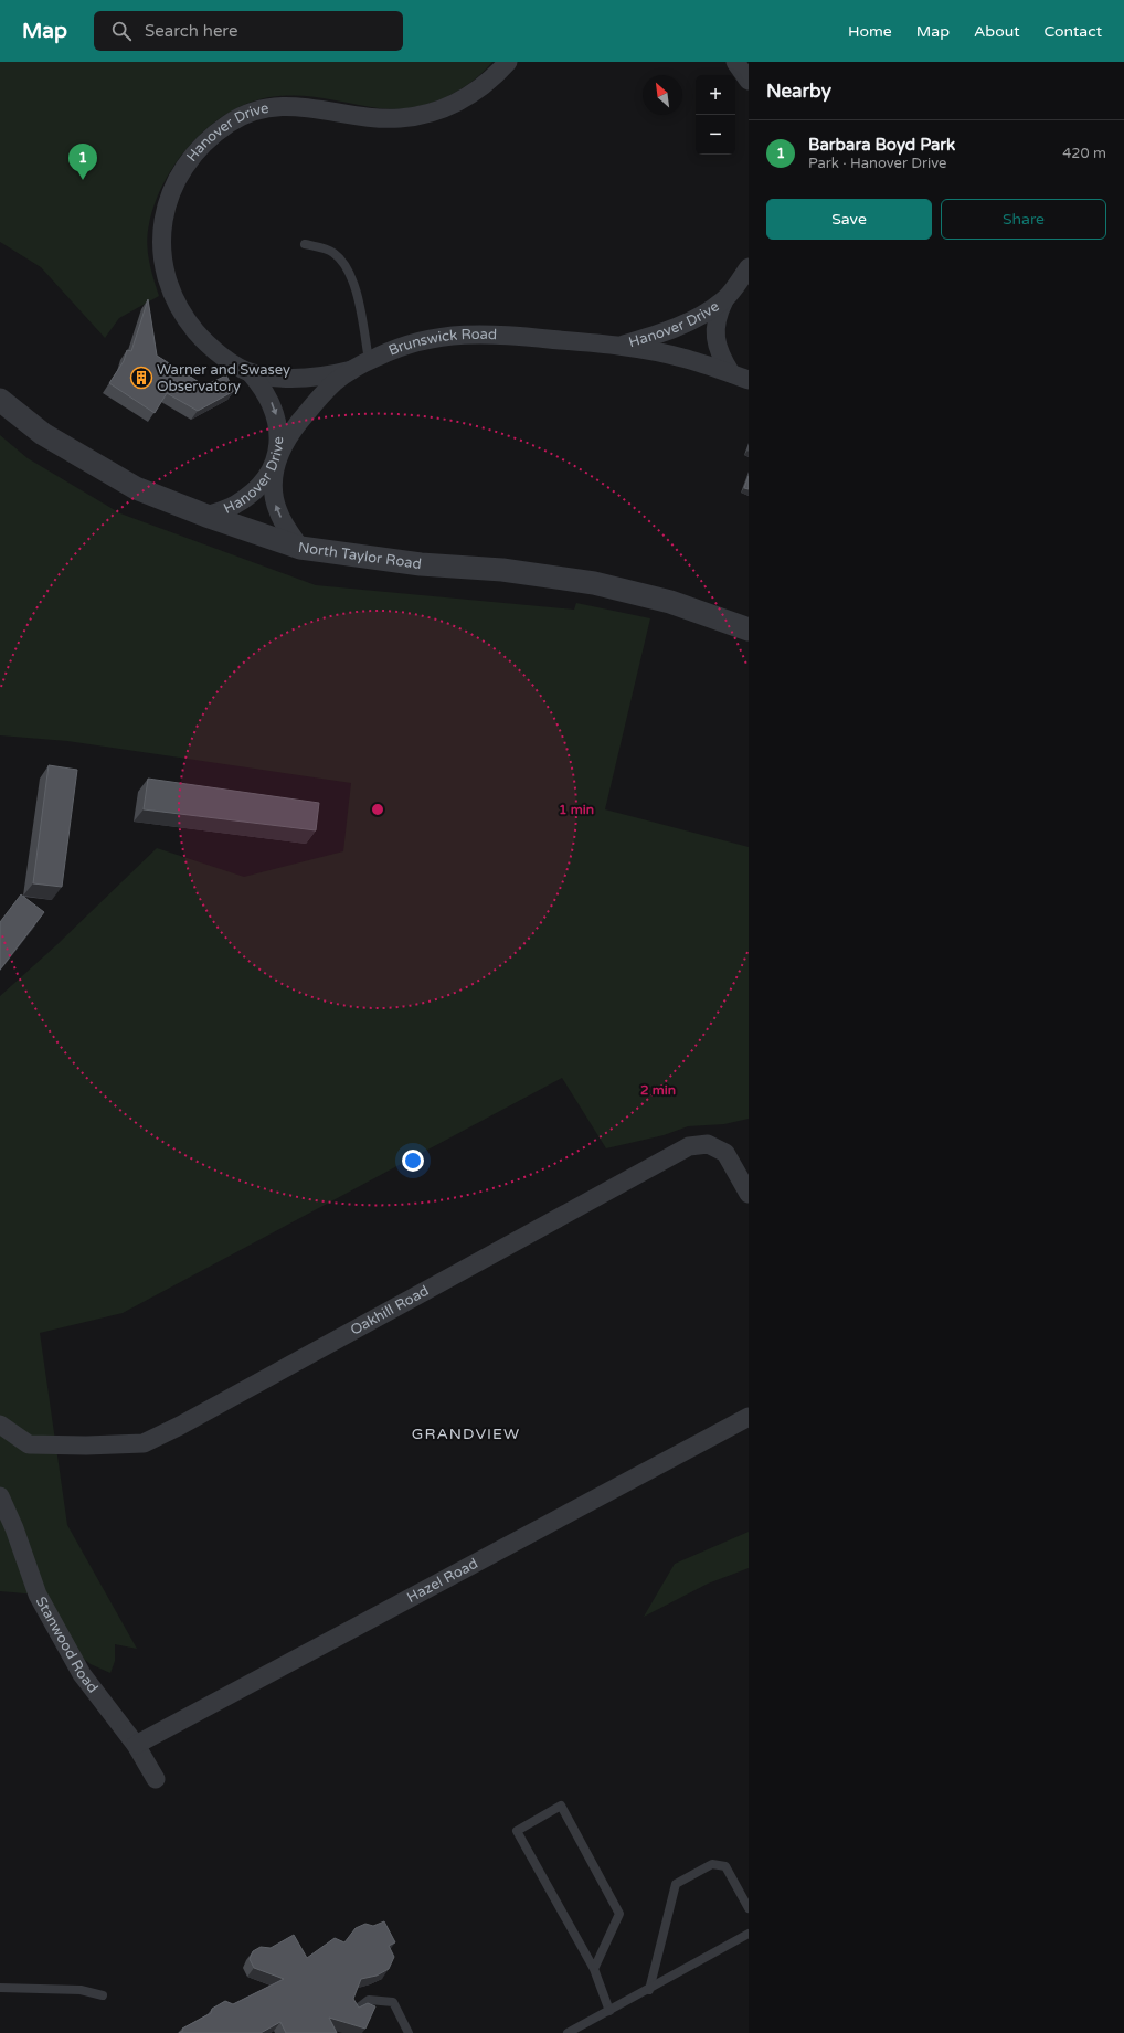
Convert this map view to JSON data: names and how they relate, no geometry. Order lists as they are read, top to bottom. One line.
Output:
{"streets":{"street":["Hanover Drive","Brunswick Road","North Taylor Road","Oakhill Road","Hazel Road","Stanwood Road"]},"crossings":[["Hanover Drive","Brunswick Road"],["Hanover Drive","North Taylor Road"],["Brunswick Road","North Taylor Road"],["Hazel Road","Stanwood Road"]],"districts":["GRANDVIEW"],"places":{"building":["Warner and Swasey Observatory"]},"north":"top left","page":{"header":"Map","search":"Search here","nav":["Home","Map","About","Contact"],"heading":"Nearby","map_buttons":["+","−"],"list":[{"mark":"1","name":"Barbara Boyd Park","note":"Park · Hanover Drive","value":"420 m"}],"pins":"1","buttons":["Save","Share"]},"rings":["1 min","2 min"]}
